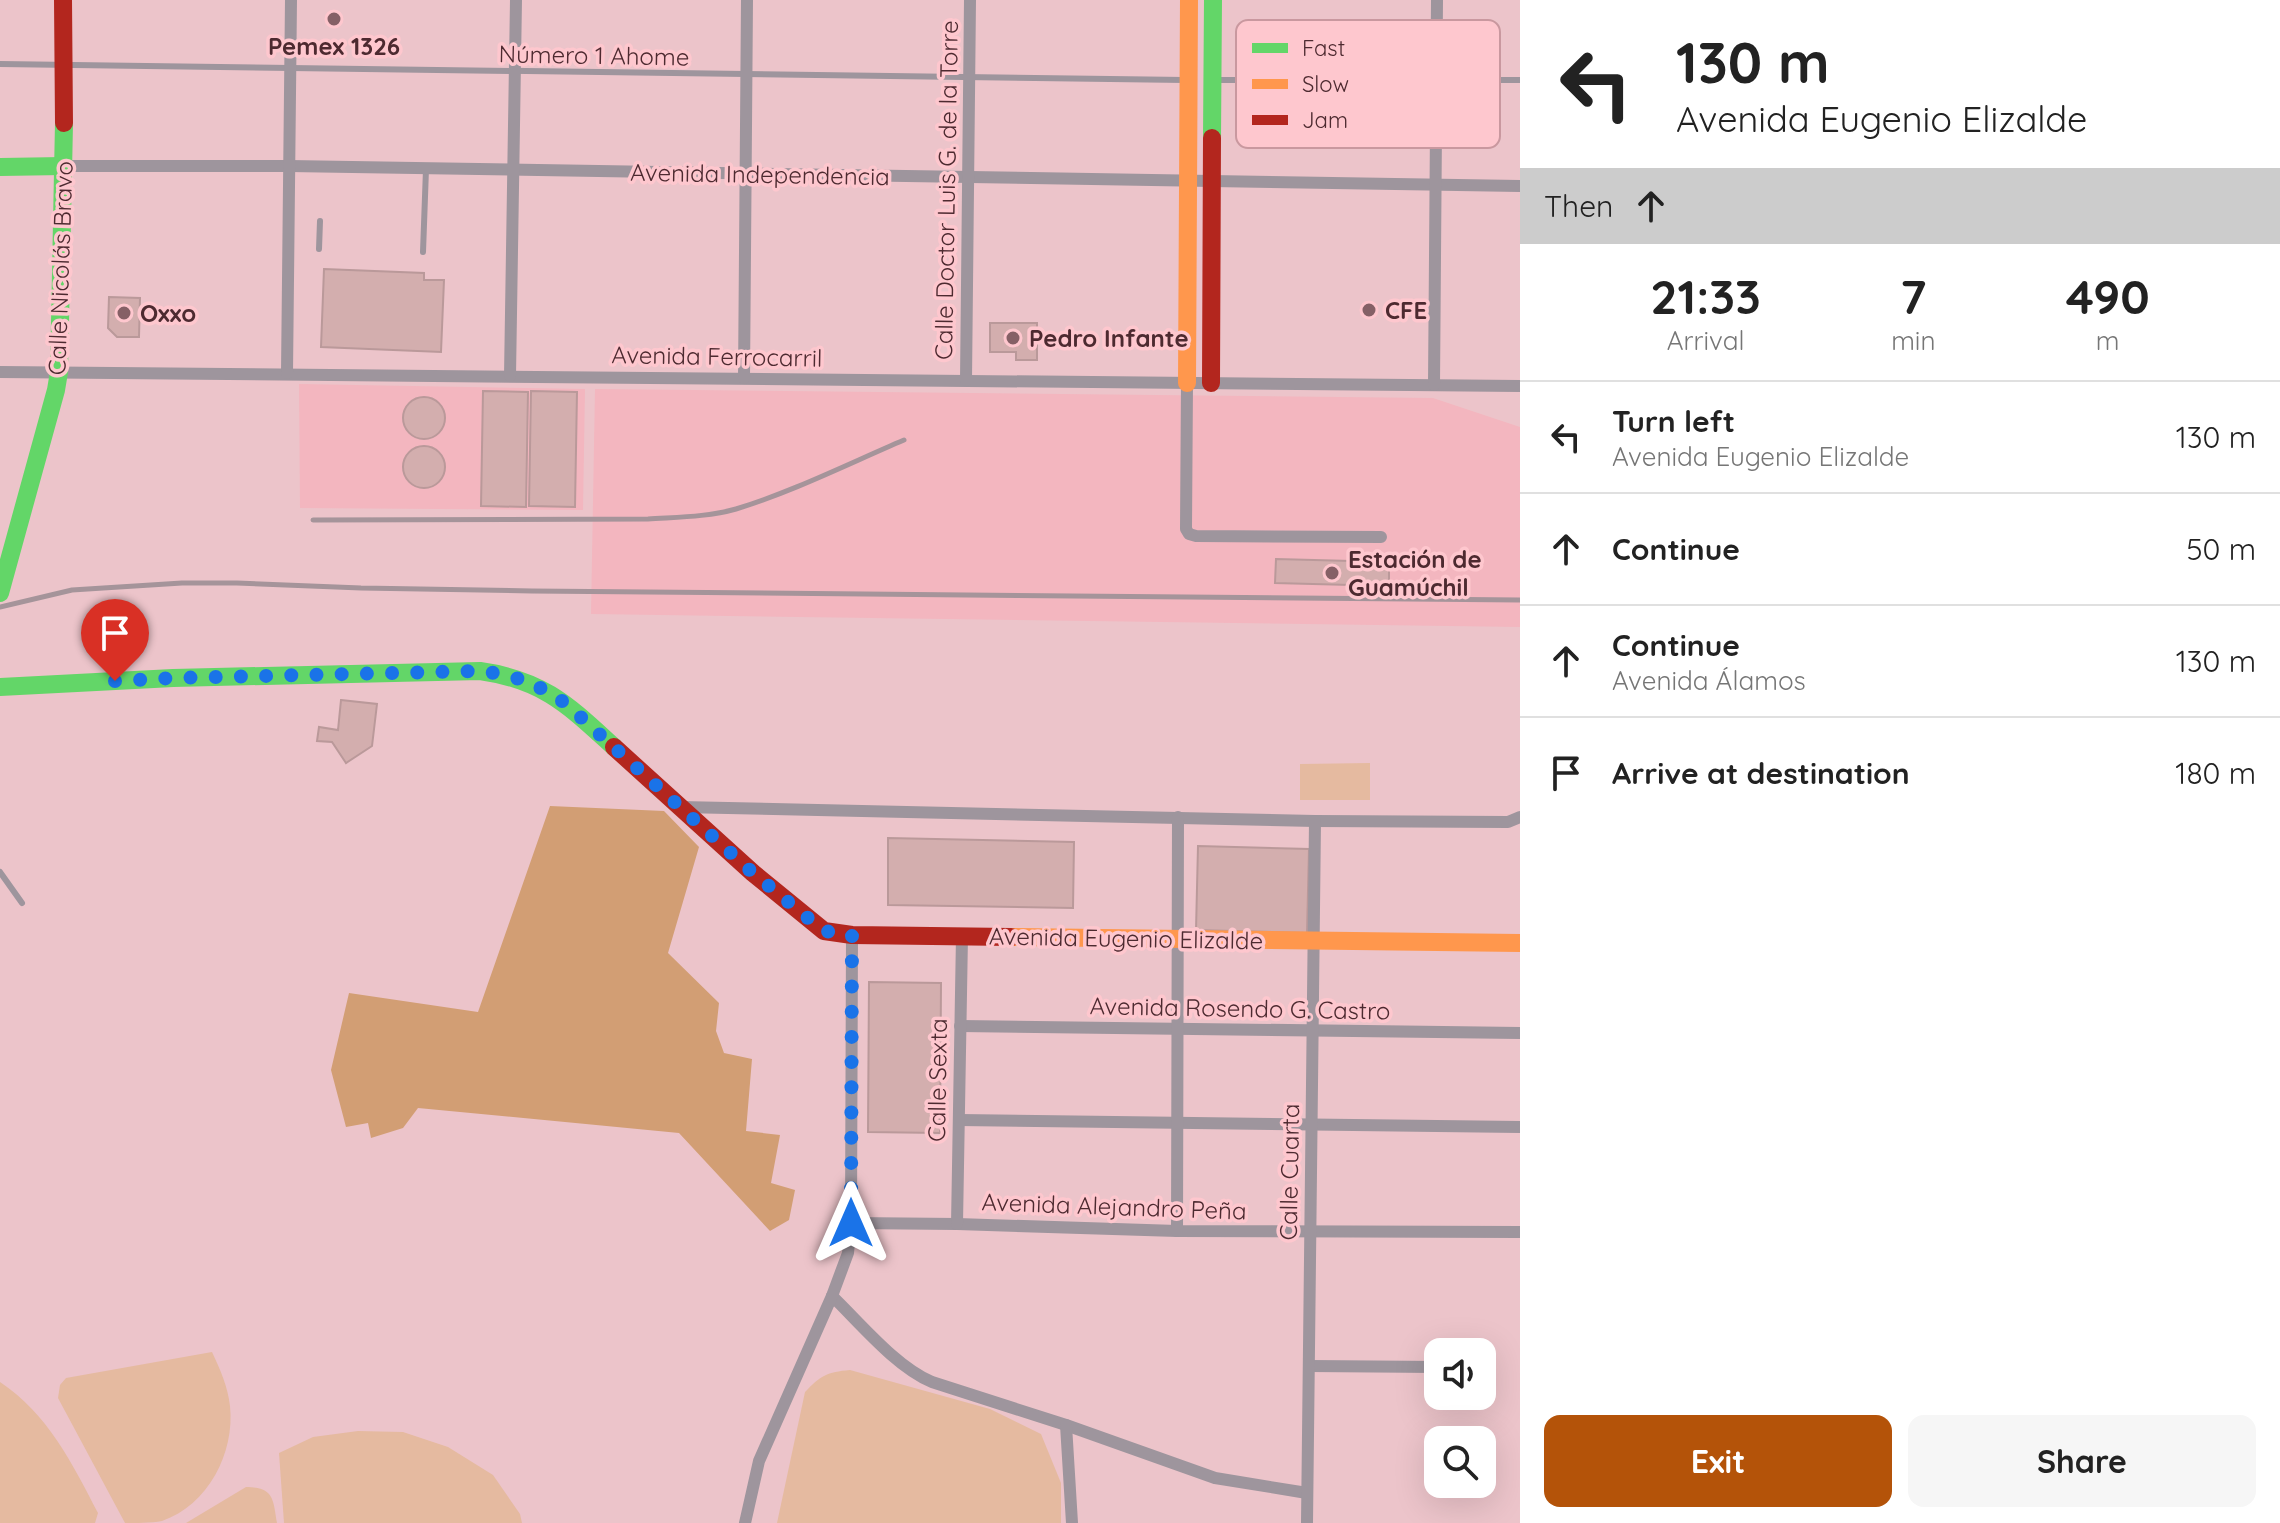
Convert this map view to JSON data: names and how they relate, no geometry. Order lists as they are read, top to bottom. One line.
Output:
{"streets":{"street":["Avenida Independencia","Calle Doctor Luis G. de la Torre","Calle Nicolás Bravo","Avenida Ferrocarril","Avenida Eugenio Elizalde","Avenida Rosendo G. Castro","Calle Sexta","Calle Cuarta","Avenida Alejandro Peña"],"lane":["Número 1 Ahome"]},"crossings":[["Número 1 Ahome","Calle Doctor Luis G. de la Torre"],["Número 1 Ahome","Calle Nicolás Bravo"],["Avenida Independencia","Calle Doctor Luis G. de la Torre"],["Avenida Independencia","Calle Nicolás Bravo"],["Calle Doctor Luis G. de la Torre","Avenida Ferrocarril"],["Calle Nicolás Bravo","Avenida Ferrocarril"],["Avenida Eugenio Elizalde","Calle Sexta"],["Avenida Eugenio Elizalde","Calle Cuarta"],["Avenida Rosendo G. Castro","Calle Sexta"],["Avenida Rosendo G. Castro","Calle Cuarta"],["Calle Sexta","Avenida Alejandro Peña"],["Calle Cuarta","Avenida Alejandro Peña"]],"places":["Pemex 1326","CFE","Oxxo","Pedro Infante","Estación de Guamúchil"],"legend":["Fast","Slow","Jam"],"page":{"turn":["130 m","Avenida Eugenio Elizalde"],"then":"Then","eta":["21:33","Arrival","7","min","490","m"],"list":[{"name":"Turn left","note":"Avenida Eugenio Elizalde","value":"130 m"},{"name":"Continue","value":"50 m"},{"name":"Continue","note":"Avenida Álamos","value":"130 m"},{"name":"Arrive at destination","value":"180 m"}],"buttons":["Exit","Share"]}}
